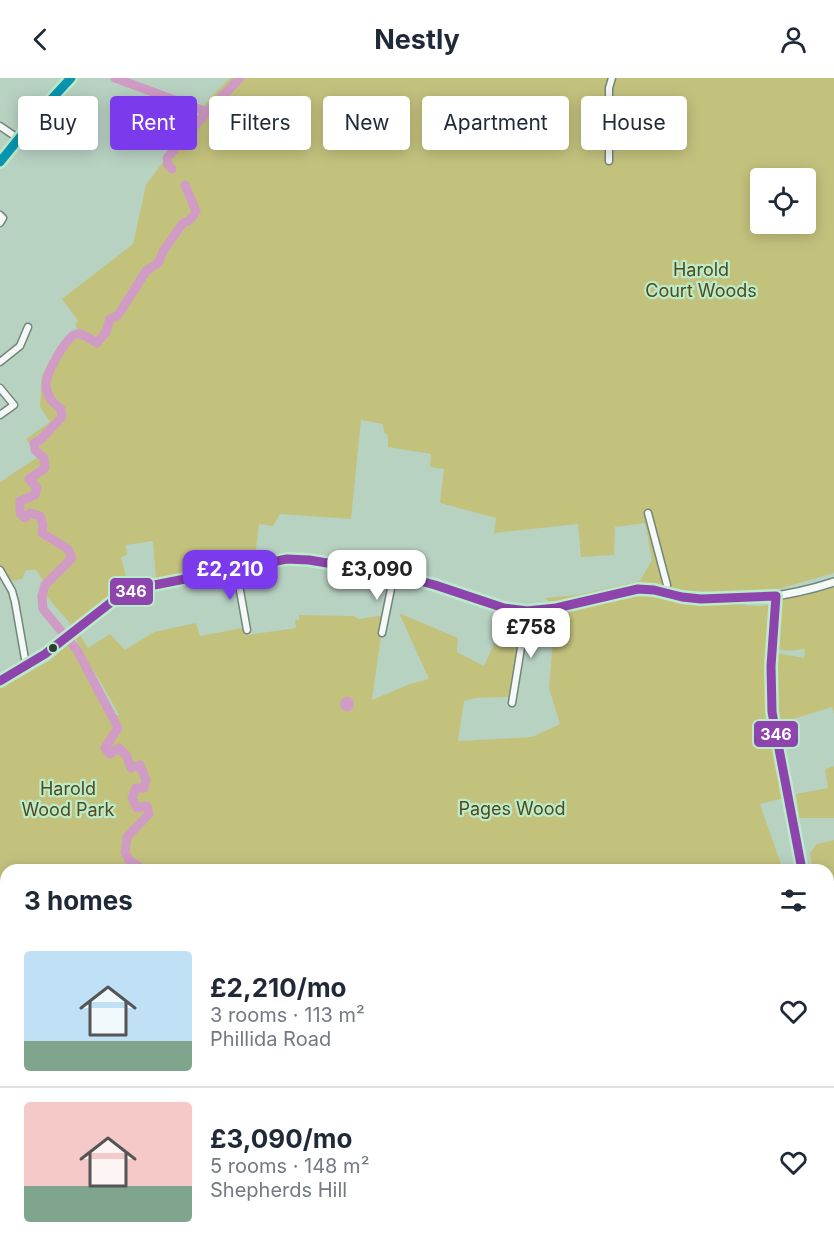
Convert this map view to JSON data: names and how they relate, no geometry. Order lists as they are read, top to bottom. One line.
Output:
{"parks":["Harold Court Woods","Harold Wood Park","Pages Wood"],"lines":["transit line 346"],"page":{"header":"Nestly","chip":["Buy","Rent","Filters","New","Apartment","House"],"price":["£2,210","£3,090","£758"],"heading":"3 homes","list":[{"name":"£2,210/mo","note":"3 rooms · 113 m² · Phillida Road"},{"name":"£3,090/mo","note":"5 rooms · 148 m² · Shepherds Hill"}]}}
